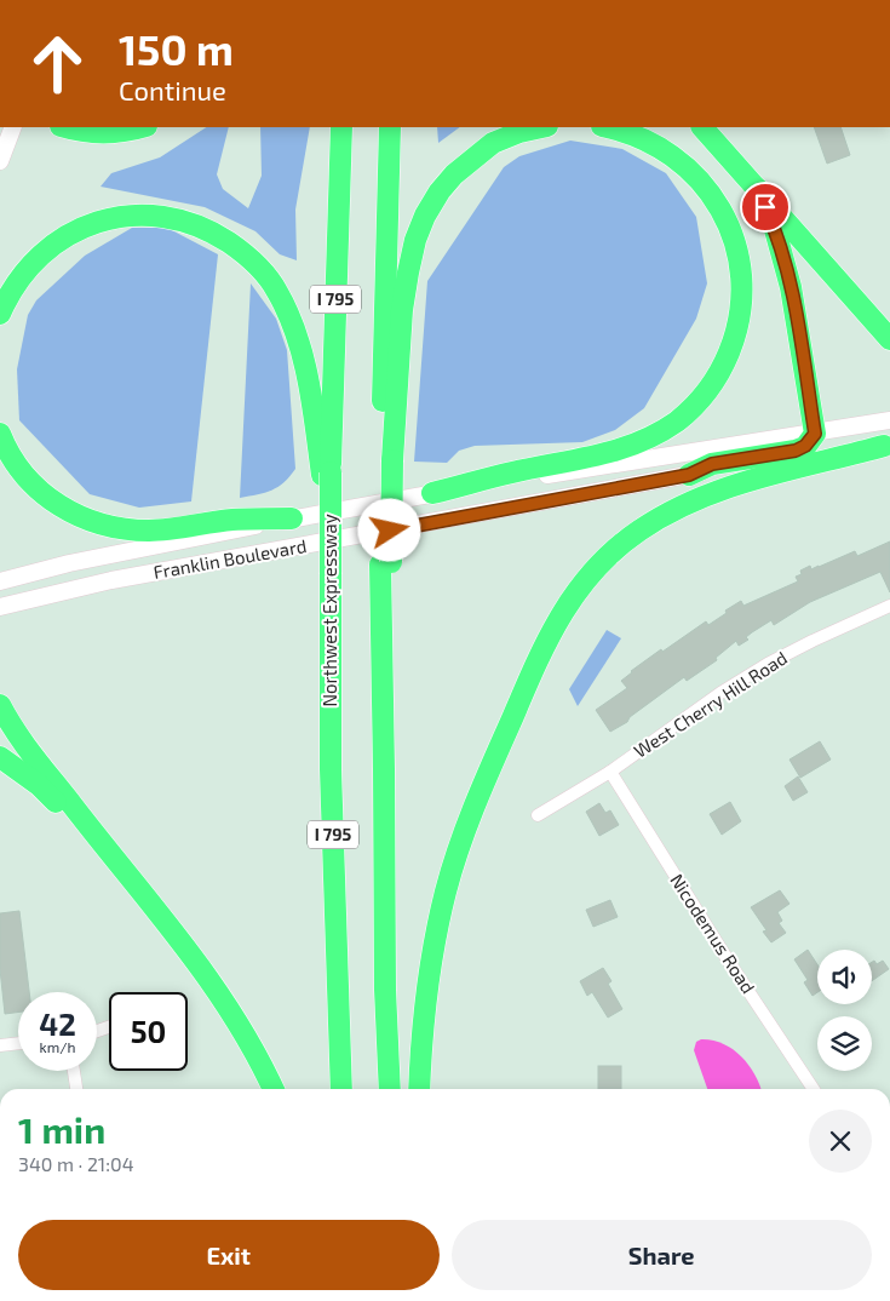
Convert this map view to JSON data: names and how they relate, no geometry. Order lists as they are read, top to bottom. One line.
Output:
{"streets":{"highway":["I 795","Northwest Expressway"],"main road":["Franklin Boulevard"],"street":["West Cherry Hill Road","Nicodemus Road"]},"crossings":[["West Cherry Hill Road","Nicodemus Road"]],"page":{"turn":["150 m","Continue"],"speed":"42 km/h","limit":"50","heading":["1 min","340 m · 21:04"],"buttons":["Exit","Share"]}}
